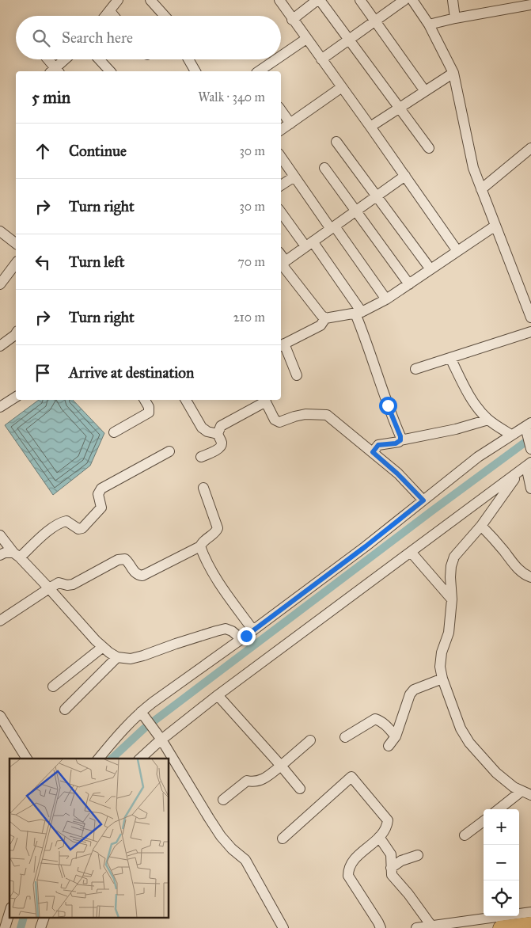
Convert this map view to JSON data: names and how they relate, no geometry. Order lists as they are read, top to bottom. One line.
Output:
{"page":{"search":"Search here","heading":["5 min","Walk · 340 m"],"list":[["Continue","30 m"],["Turn right","30 m"],["Turn left","70 m"],["Turn right","210 m"],"Arrive at destination"],"map_buttons":["+","−"]}}
